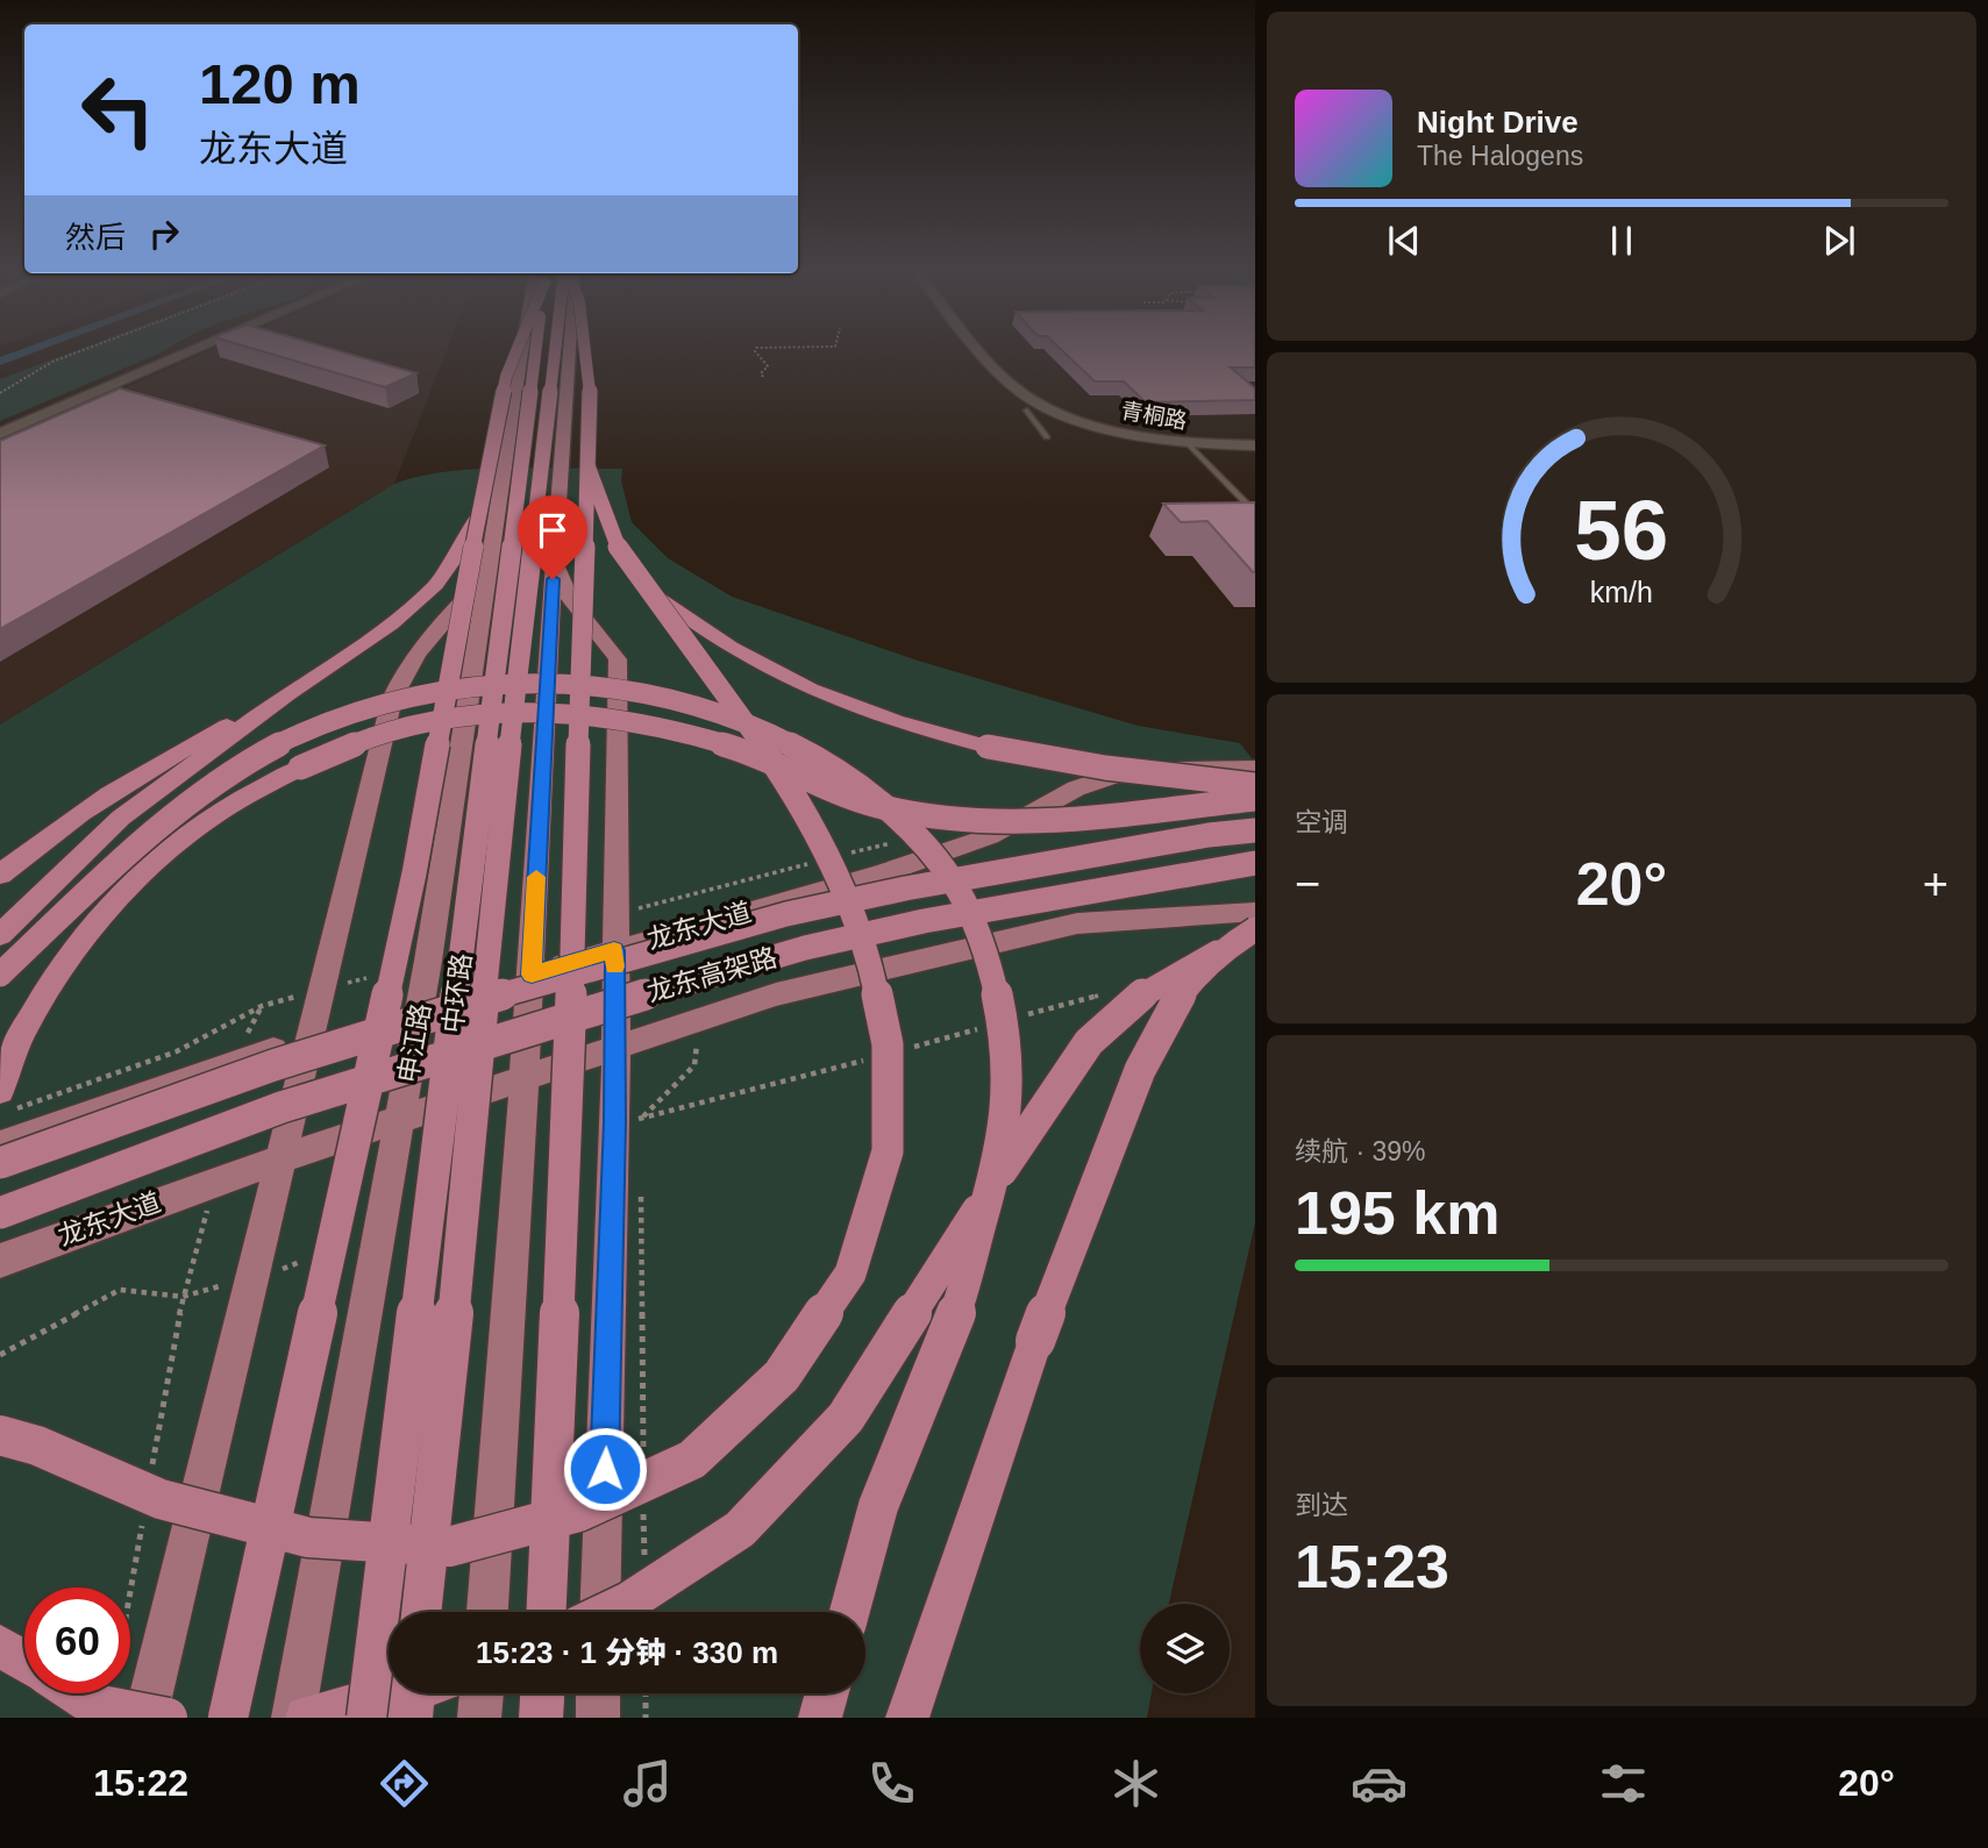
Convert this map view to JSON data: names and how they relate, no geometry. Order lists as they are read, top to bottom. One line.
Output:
{"streets":{"highway":["龙东高架路","中环路"],"main road":["龙东大道","申江路"],"street":["青桐路"]},"crossings":[["龙东大道","申江路"]],"page":{"turn":["120 m","龙东大道"],"song":["Night Drive","The Halogens"],"then":"然后","tile":["空调",["续航 · 39%","195 km"],["到达","15:23"]],"heat":["−","20°","+"],"limit":"60","trip":"15:23 · 1 分钟 · 330 m","tabs":["15:22","20°"],"gauge":["56","km/h"]}}
